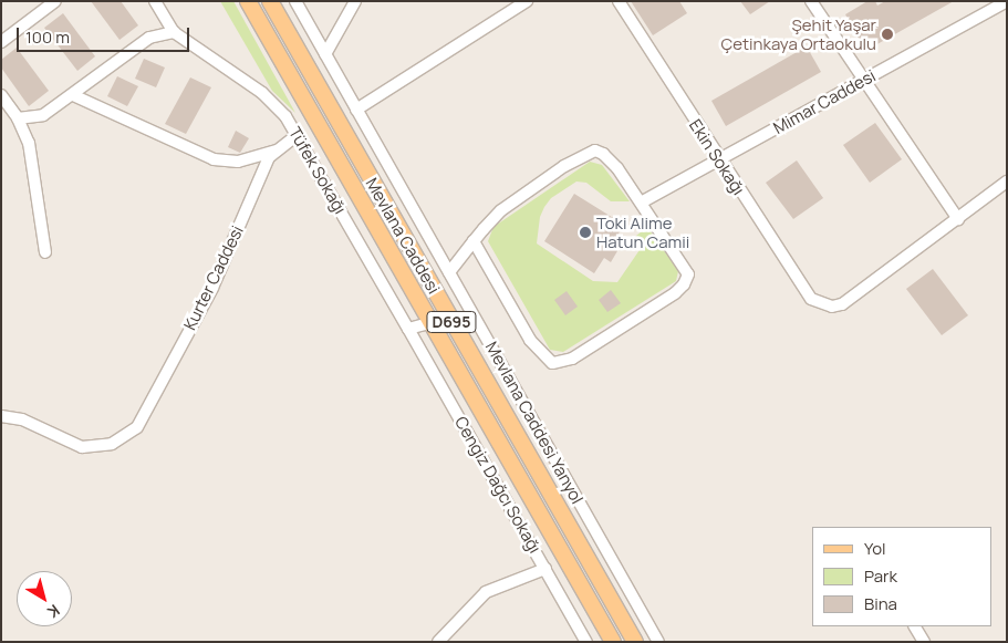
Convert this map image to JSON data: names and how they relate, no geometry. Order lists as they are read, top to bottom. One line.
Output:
{"streets":{"main road":["Mevlana Caddesi","D695"],"street":["Mimar Caddesi","Ekin Sokağı","Tüfek Sokağı","Kurter Caddesi","Mevlana Caddesi Yanyol","Cengiz Dağcı Sokağı"]},"crossings":[["Mimar Caddesi","Ekin Sokağı"],["Tüfek Sokağı","Kurter Caddesi"],["Tüfek Sokağı","Cengiz Dağcı Sokağı"]],"places":["Şehit Yaşar Çetinkaya Ortaokulu","Toki Alime Hatun Camii"],"legend":["Yol","Park","Bina"],"scale_bar":"100 m","north":"bottom right"}
